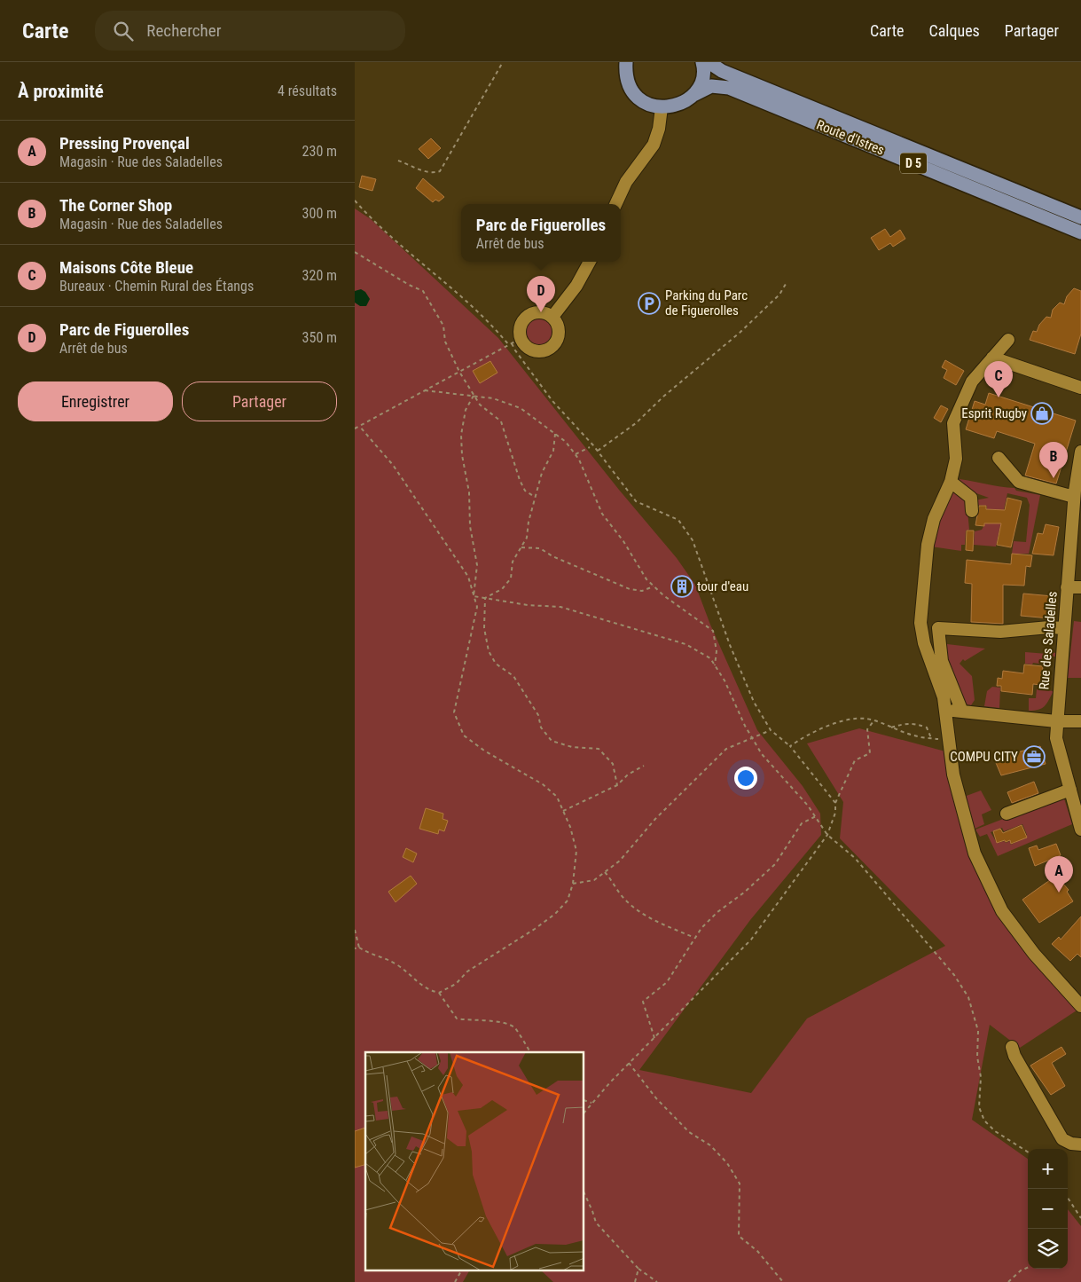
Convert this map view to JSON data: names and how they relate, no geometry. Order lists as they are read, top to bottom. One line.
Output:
{"streets":{"main road":["Route d'Istres","D 5"],"street":["Rue des Saladelles"]},"places":{"parking":["Parking du Parc de Figuerolles"],"shop":["Esprit Rugby"],"building":["tour d'eau"],"office":["COMPU CITY"]},"page":{"header":"Carte","search":"Rechercher","nav":["Carte","Calques","Partager"],"heading":["À proximité","4 résultats"],"list":[{"mark":"A","name":"Pressing Provençal","note":"Magasin · Rue des Saladelles","value":"230 m"},{"mark":"B","name":"The Corner Shop","note":"Magasin · Rue des Saladelles","value":"300 m"},{"mark":"C","name":"Maisons Côte Bleue","note":"Bureaux · Chemin Rural des Étangs","value":"320 m"},{"mark":"D","name":"Parc de Figuerolles","note":"Arrêt de bus","value":"350 m"}],"popup":["Parc de Figuerolles","Arrêt de bus"],"pins":["D","C","B","A"],"buttons":["Enregistrer","Partager"],"map_buttons":["+","−"]}}
